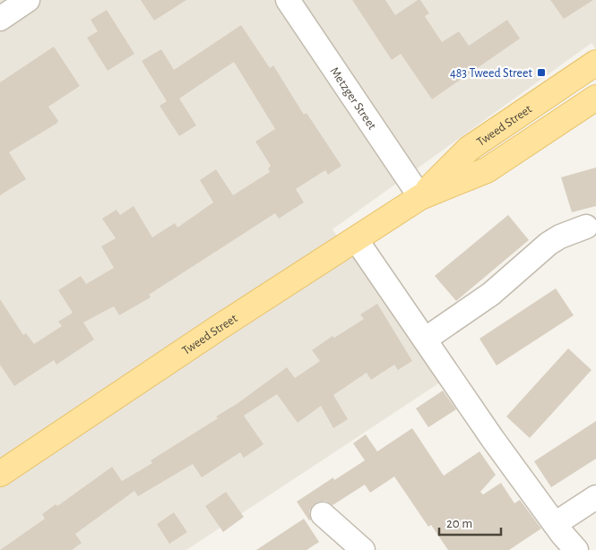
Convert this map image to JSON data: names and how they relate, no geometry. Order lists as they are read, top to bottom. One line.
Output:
{"streets":{"main road":["Tweed Street"],"street":["Metzger Street"]},"crossings":[["Metzger Street","Tweed Street"]],"places":{"transit":["483 Tweed Street"]},"scale_bar":"20 m"}
